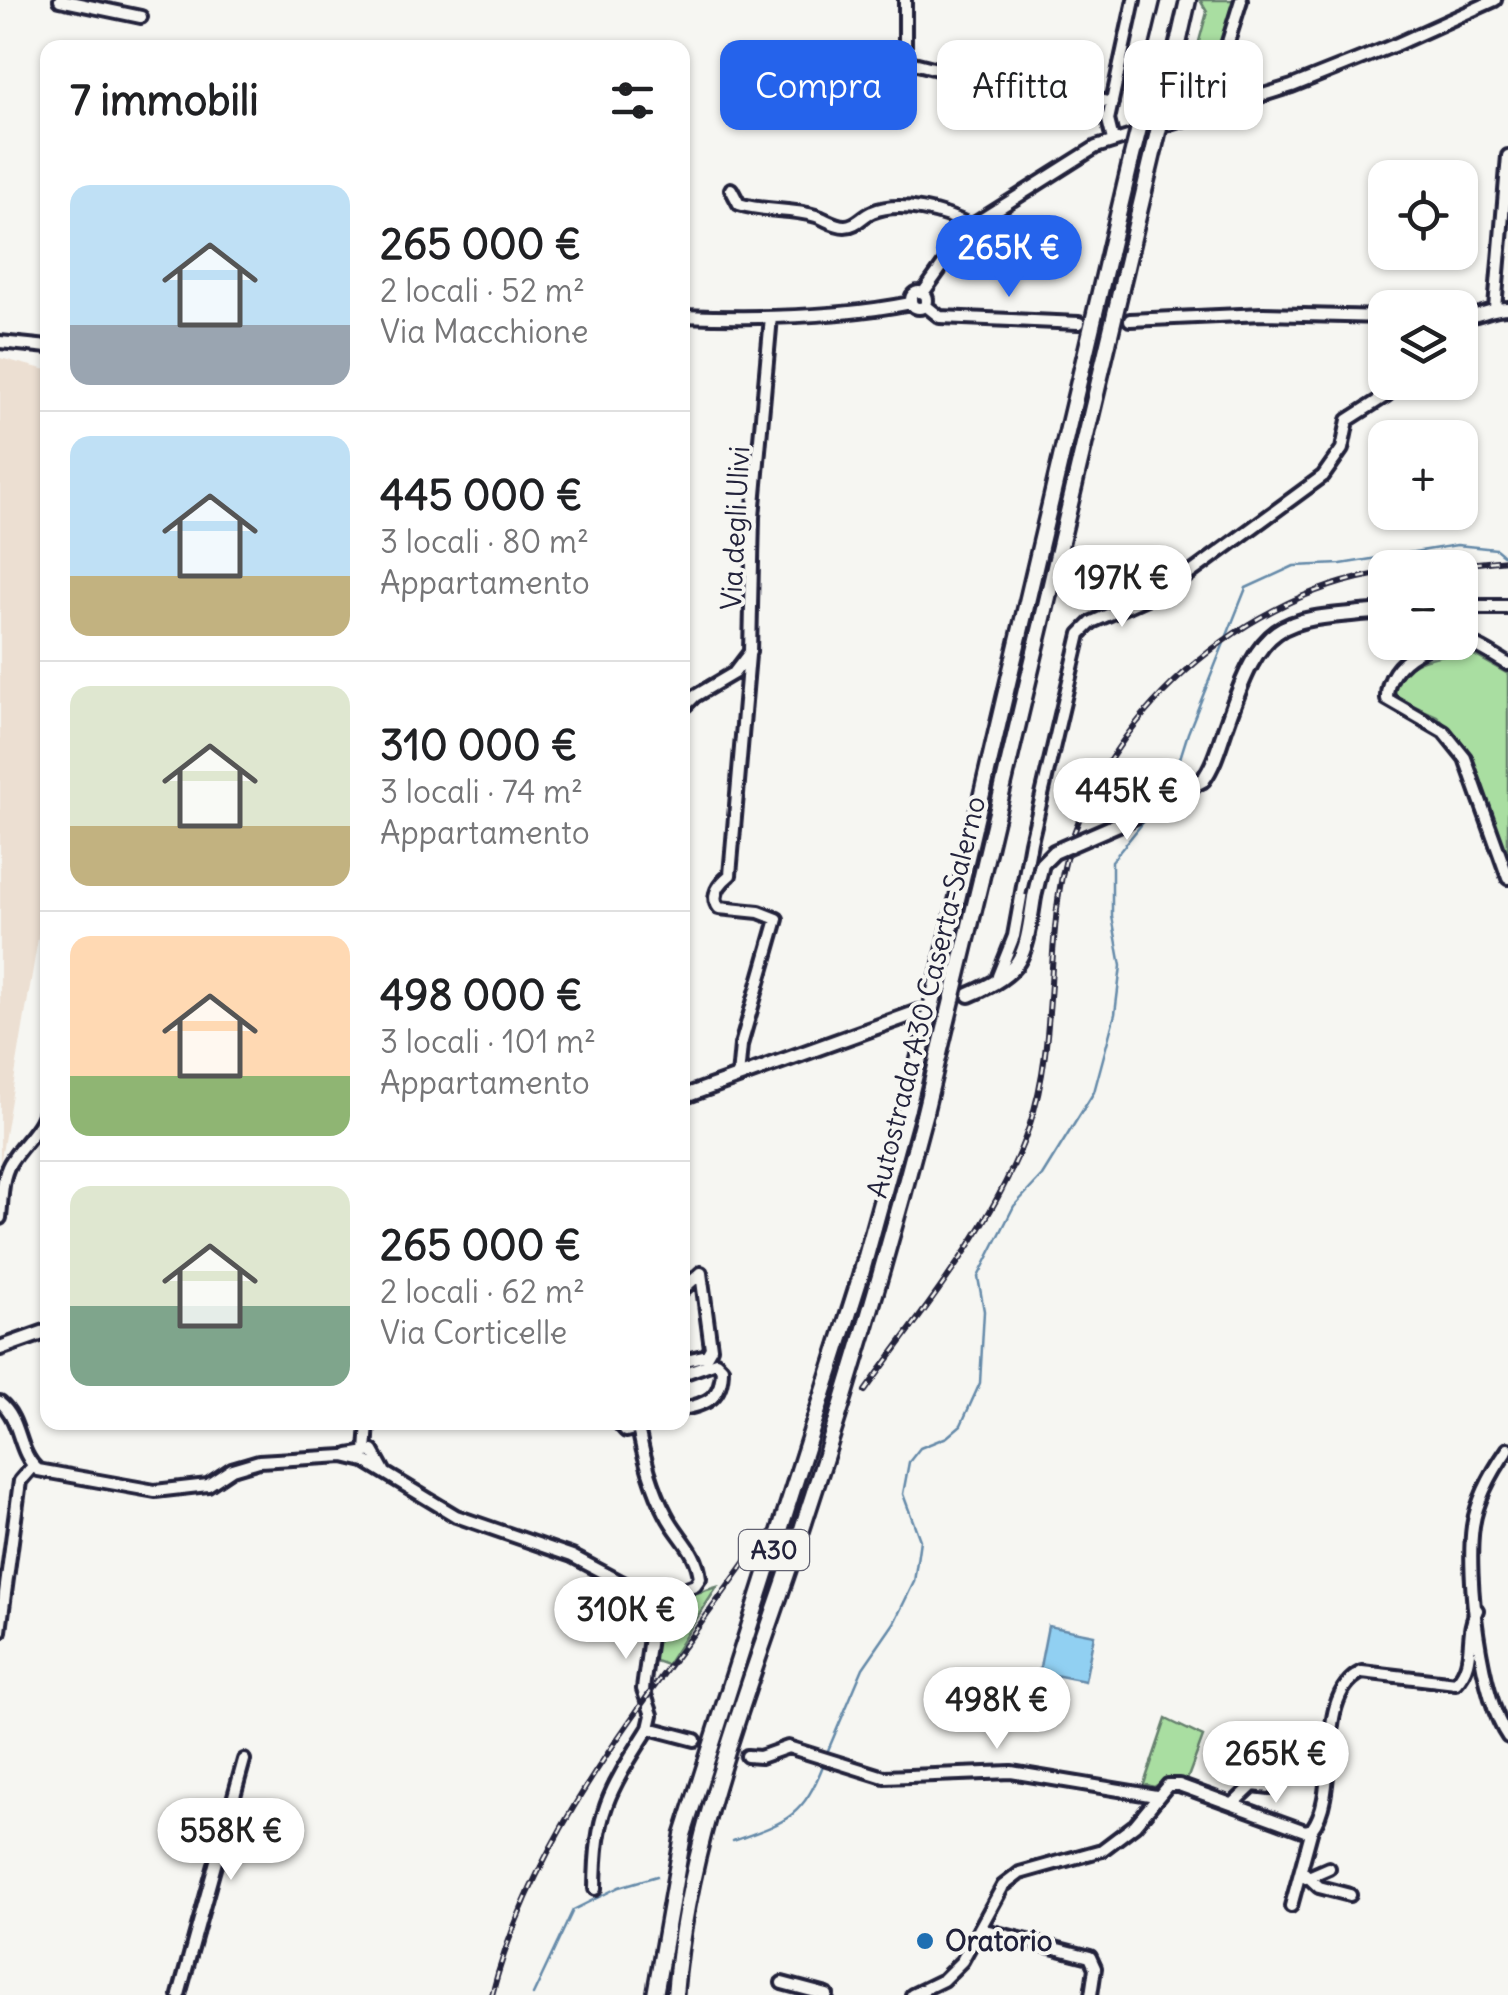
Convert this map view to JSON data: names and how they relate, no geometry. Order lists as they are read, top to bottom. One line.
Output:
{"streets":{"highway":["Autostrada A30 Caserta-Salerno","A30"],"street":["Via degli Ulivi"]},"places":["Oratorio"],"page":{"chip":["Compra","Affitta","Filtri"],"heading":"7 immobili","map_buttons":["+","−"],"list":[{"name":"265 000 €","note":"2 locali · 52 m² · Via Macchione"},{"name":"445 000 €","note":"3 locali · 80 m² · Appartamento"},{"name":"310 000 €","note":"3 locali · 74 m² · Appartamento"},{"name":"498 000 €","note":"3 locali · 101 m² · Appartamento"},{"name":"265 000 €","note":"2 locali · 62 m² · Via Corticelle"}],"price":["265K €","197K €","445K €","310K €","498K €","265K €","558K €"]}}
